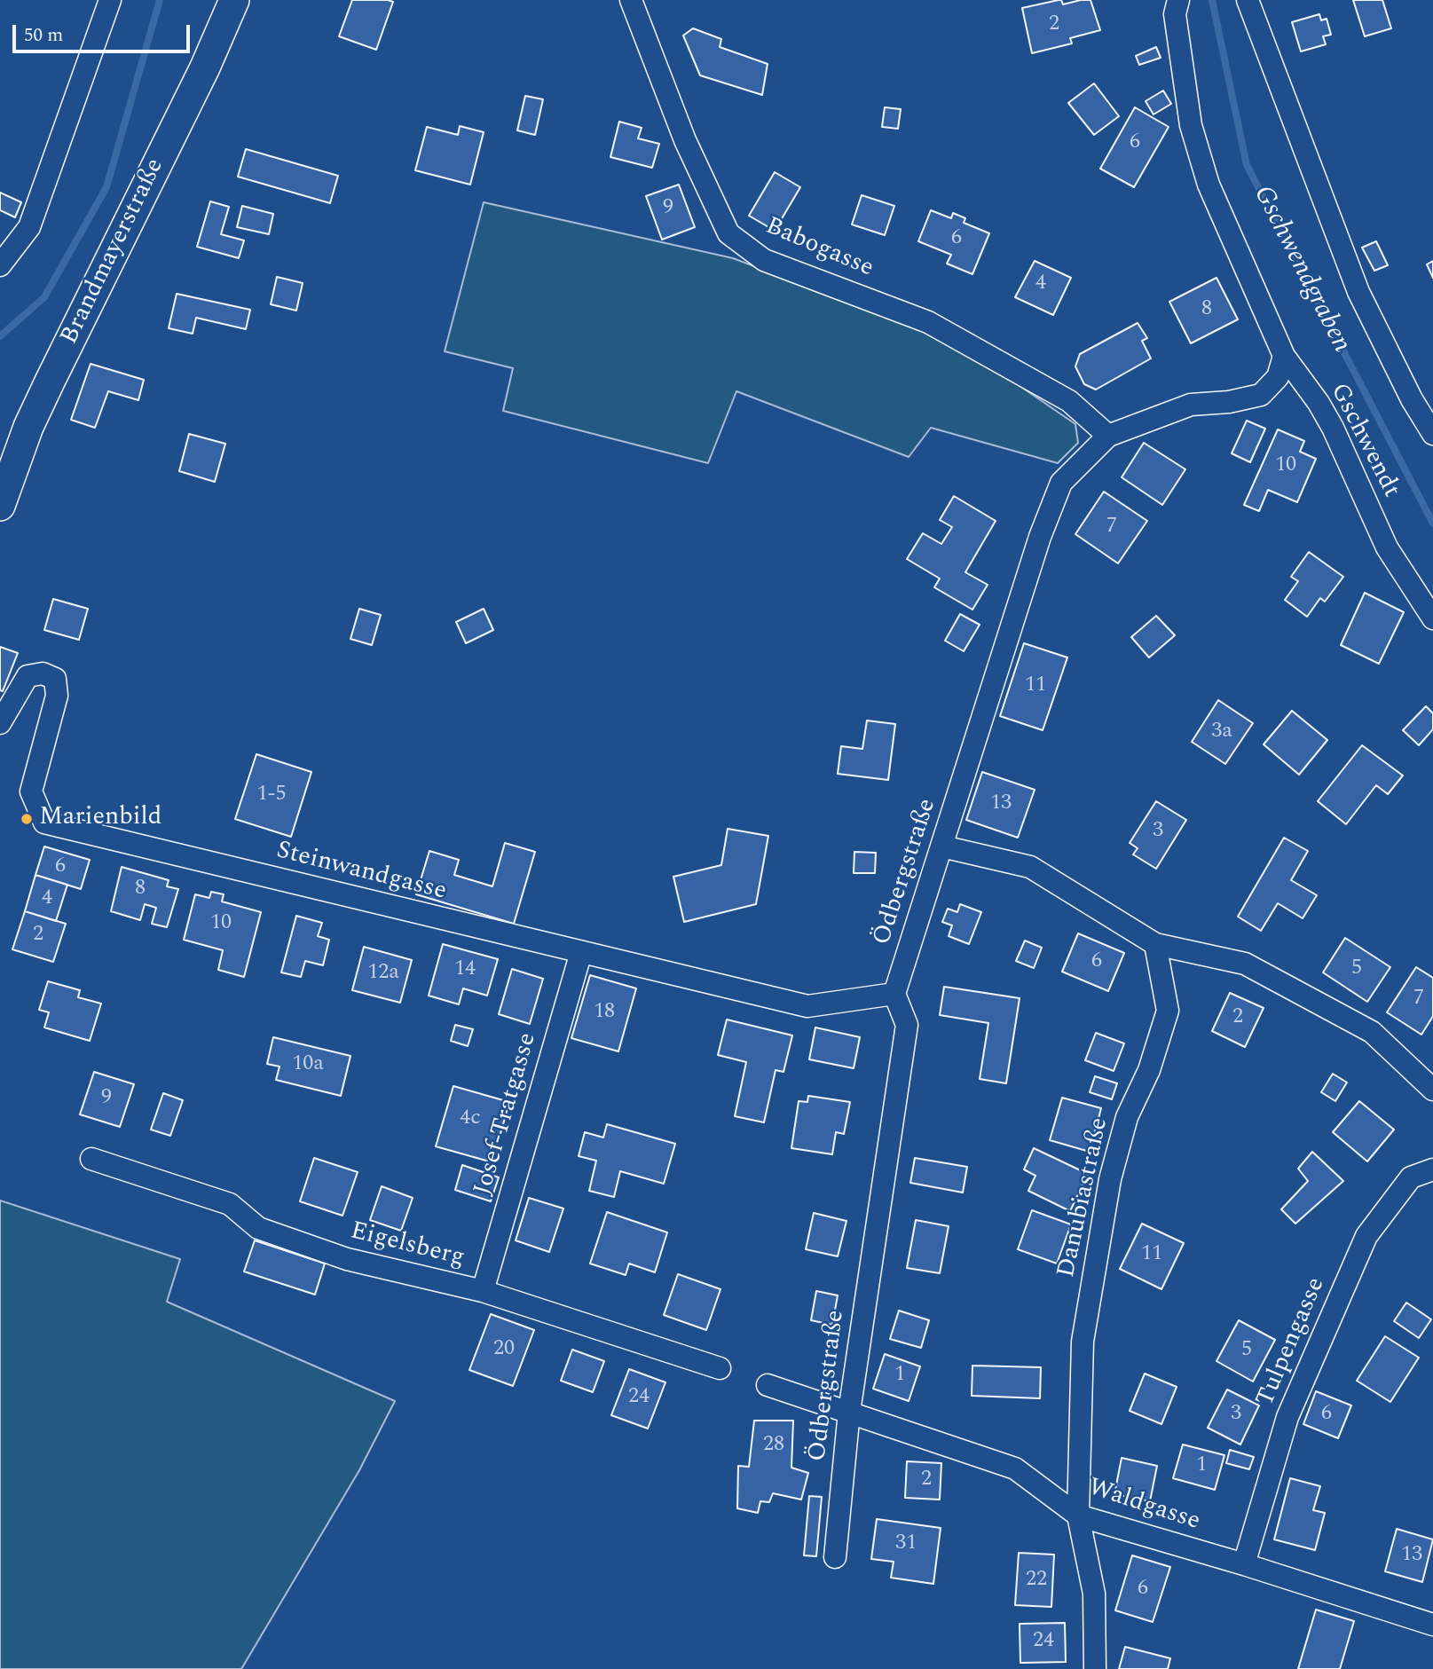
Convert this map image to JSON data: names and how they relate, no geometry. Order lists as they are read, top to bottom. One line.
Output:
{"streets":{"main road":["Brandmayerstraße"],"street":["Babogasse","Gschwendt","Steinwandgasse","Ödbergstraße","Josef-Tratgasse","Danubiastraße","Eigelsberg","Tulpengasse","Waldgasse"]},"crossings":[["Babogasse","Ödbergstraße"],["Gschwendt","Ödbergstraße"],["Steinwandgasse","Ödbergstraße"],["Steinwandgasse","Josef-Tratgasse"],["Ödbergstraße","Waldgasse"],["Josef-Tratgasse","Eigelsberg"],["Danubiastraße","Waldgasse"],["Tulpengasse","Waldgasse"]],"water":["Gschwendgraben"],"places":["Marienbild"],"house_numbers":["2","6","9","6","4","8","10","7","11","3a","1-5","13","3","6","8","4","10","2","6","5","14","12a","7","18","2","10a","9","4c","11","20","5","1","24","3","6","28","1","2","31","13","22","6","24"],"scale_bar":"50 m"}
